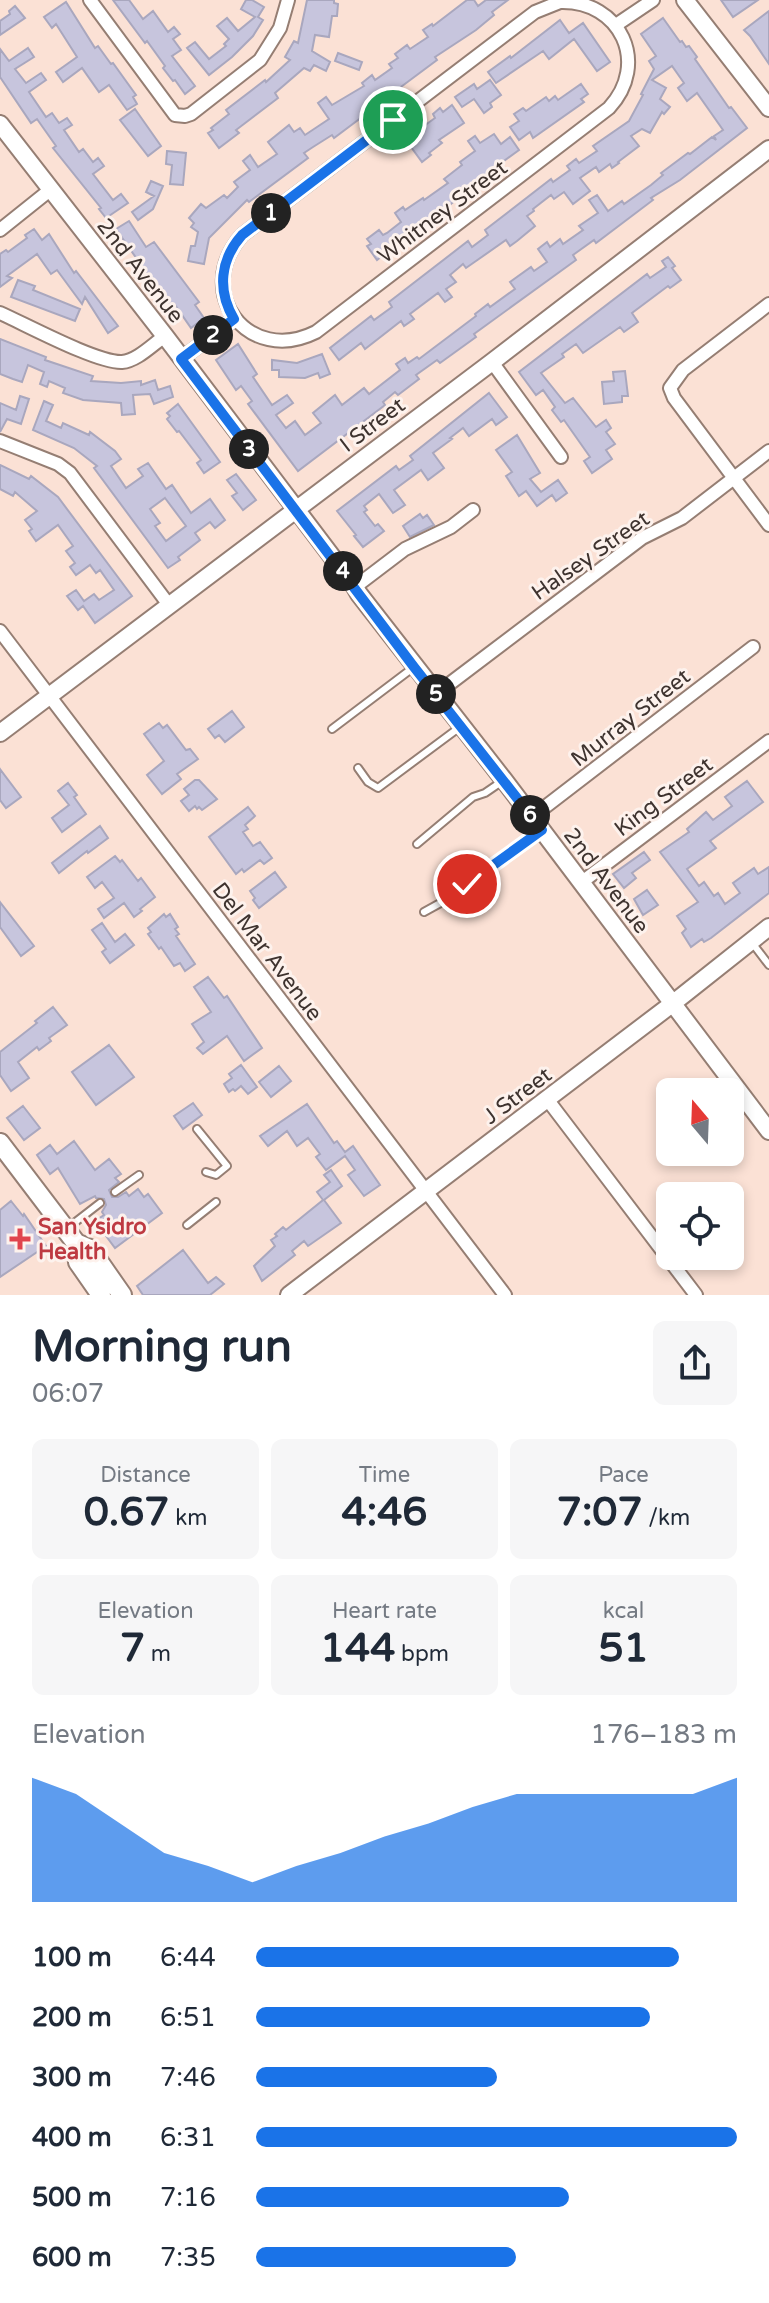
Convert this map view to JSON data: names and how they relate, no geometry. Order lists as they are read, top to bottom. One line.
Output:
{"streets":{"street":["Whitney Street","2nd Avenue","I Street","Halsey Street","Murray Street","King Street","Del Mar Avenue","J Street"]},"crossings":[["2nd Avenue","I Street"],["2nd Avenue","Halsey Street"],["2nd Avenue","Murray Street"],["2nd Avenue","King Street"],["2nd Avenue","J Street"],["I Street","Del Mar Avenue"],["Del Mar Avenue","J Street"]],"places":{"health":["San Ysidro Health"]},"north":"top","page":{"pins":["1","2","3","4","5","6"],"heading":["Morning run","06:07"],"stats":[["Distance","0.67 km"],["Time","4:46"],["Pace","7:07 /km"],["Elevation","7 m"],["Heart rate","144 bpm"],["kcal","51"]],"chart":["Elevation","176–183 m"],"list":[{"name":"100 m","note":"6:44"},{"name":"200 m","note":"6:51"},{"name":"300 m","note":"7:46"},{"name":"400 m","note":"6:31"},{"name":"500 m","note":"7:16"},{"name":"600 m","note":"7:35"}]}}
